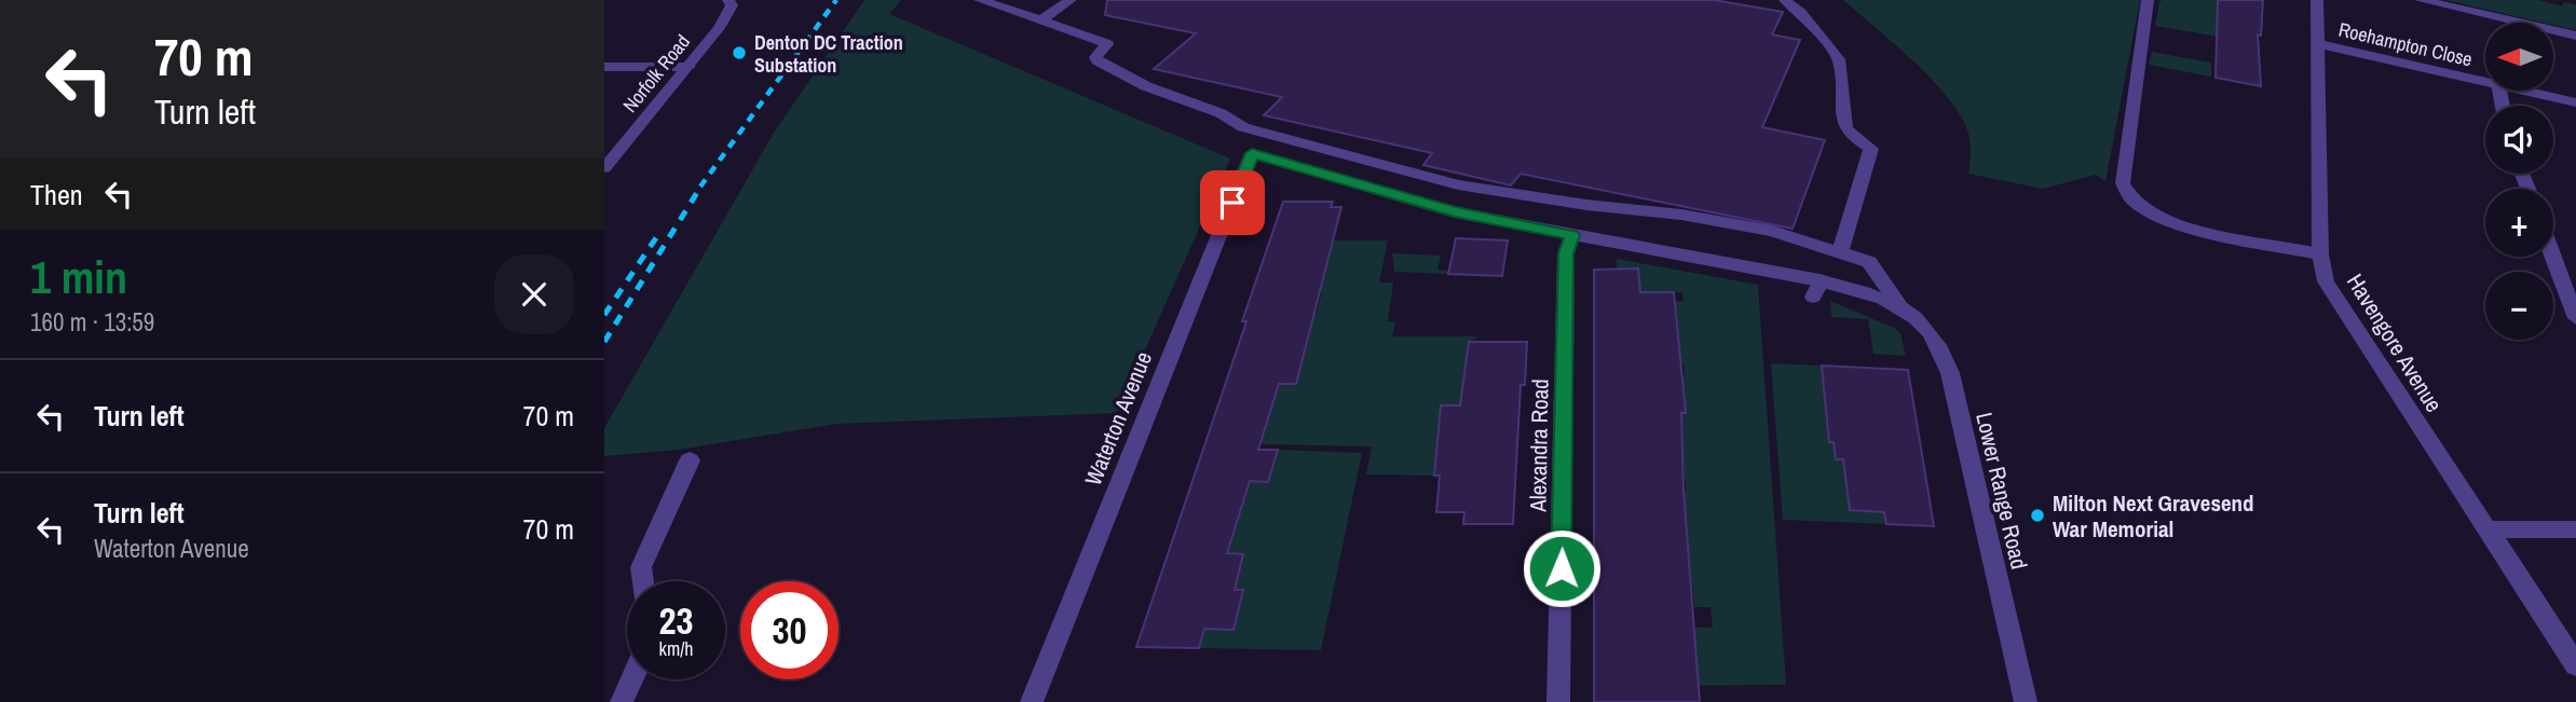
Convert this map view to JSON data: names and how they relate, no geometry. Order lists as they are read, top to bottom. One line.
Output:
{"streets":{"street":["Roehampton Close","Norfolk Road","Havengore Avenue","Waterton Avenue","Alexandra Road","Lower Range Road"]},"crossings":[["Roehampton Close","Havengore Avenue"],["Waterton Avenue","Alexandra Road"]],"places":["Denton DC Traction Substation","Milton Next Gravesend War Memorial"],"north":"left","page":{"turn":["70 m","Turn left"],"map_buttons":["+","−"],"then":"Then","heading":["1 min","160 m · 13:59"],"list":[{"name":"Turn left","value":"70 m"},{"name":"Turn left","note":"Waterton Avenue","value":"70 m"}],"speed":"23 km/h","limit":"30"}}
